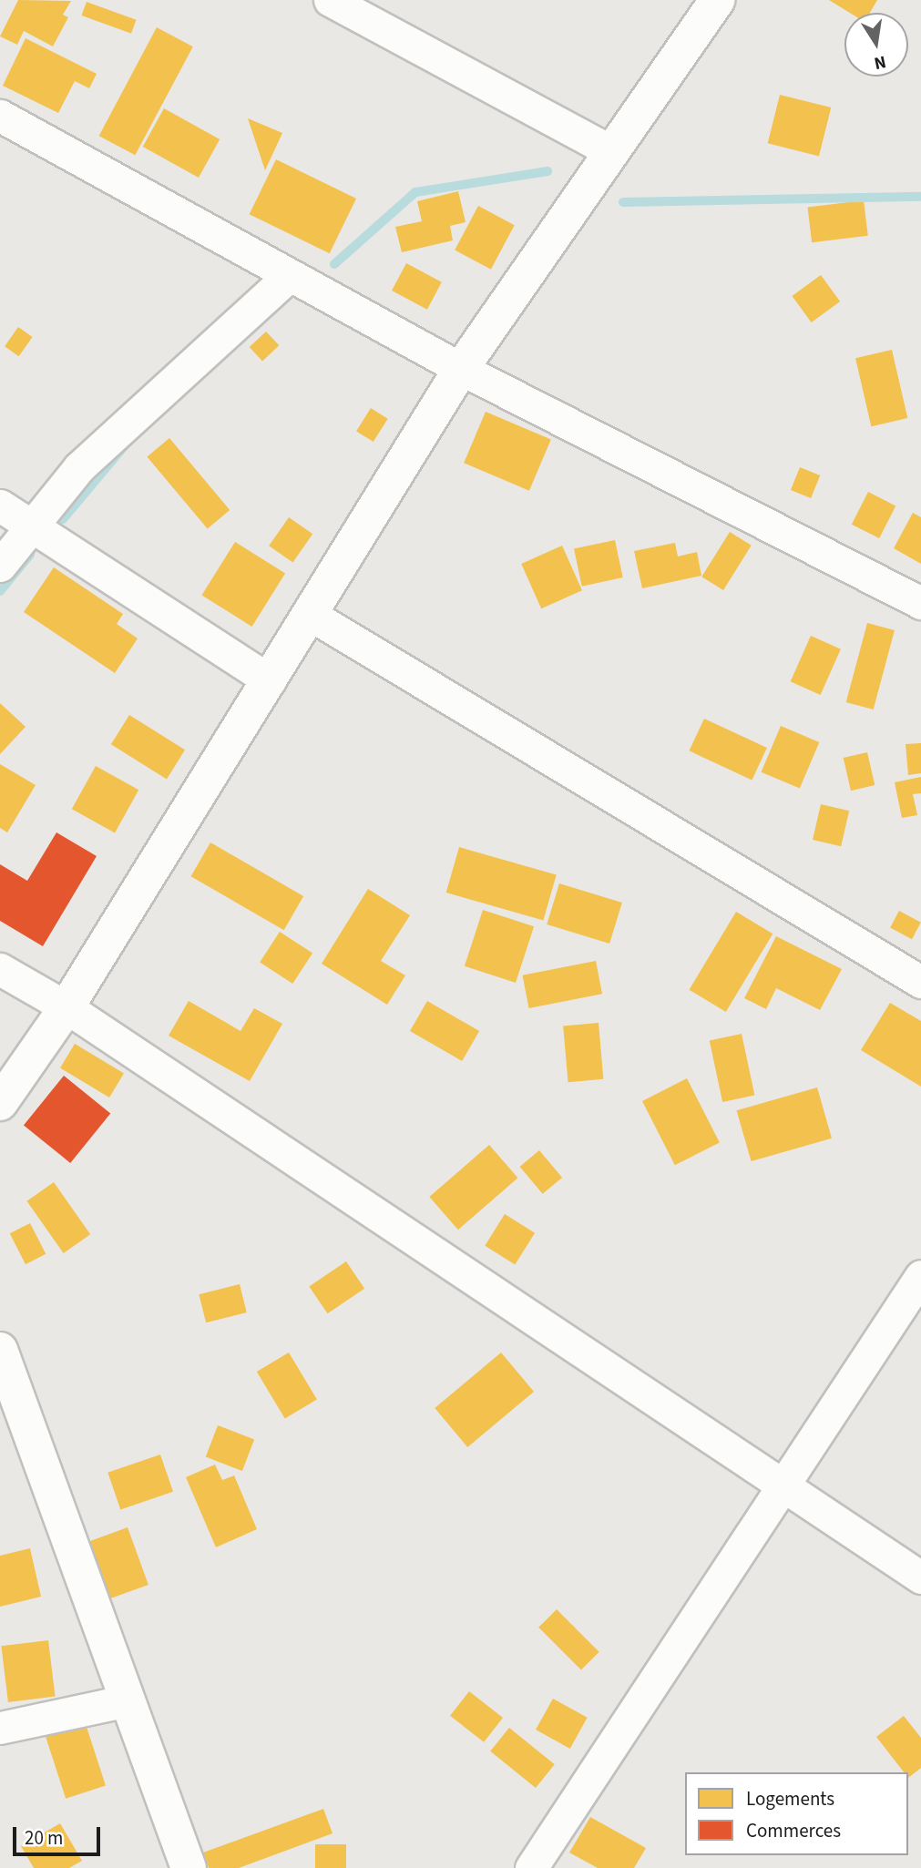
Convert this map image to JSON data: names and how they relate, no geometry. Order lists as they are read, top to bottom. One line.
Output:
{"legend":["Logements","Commerces"],"scale_bar":"20 m","north":"bottom"}
